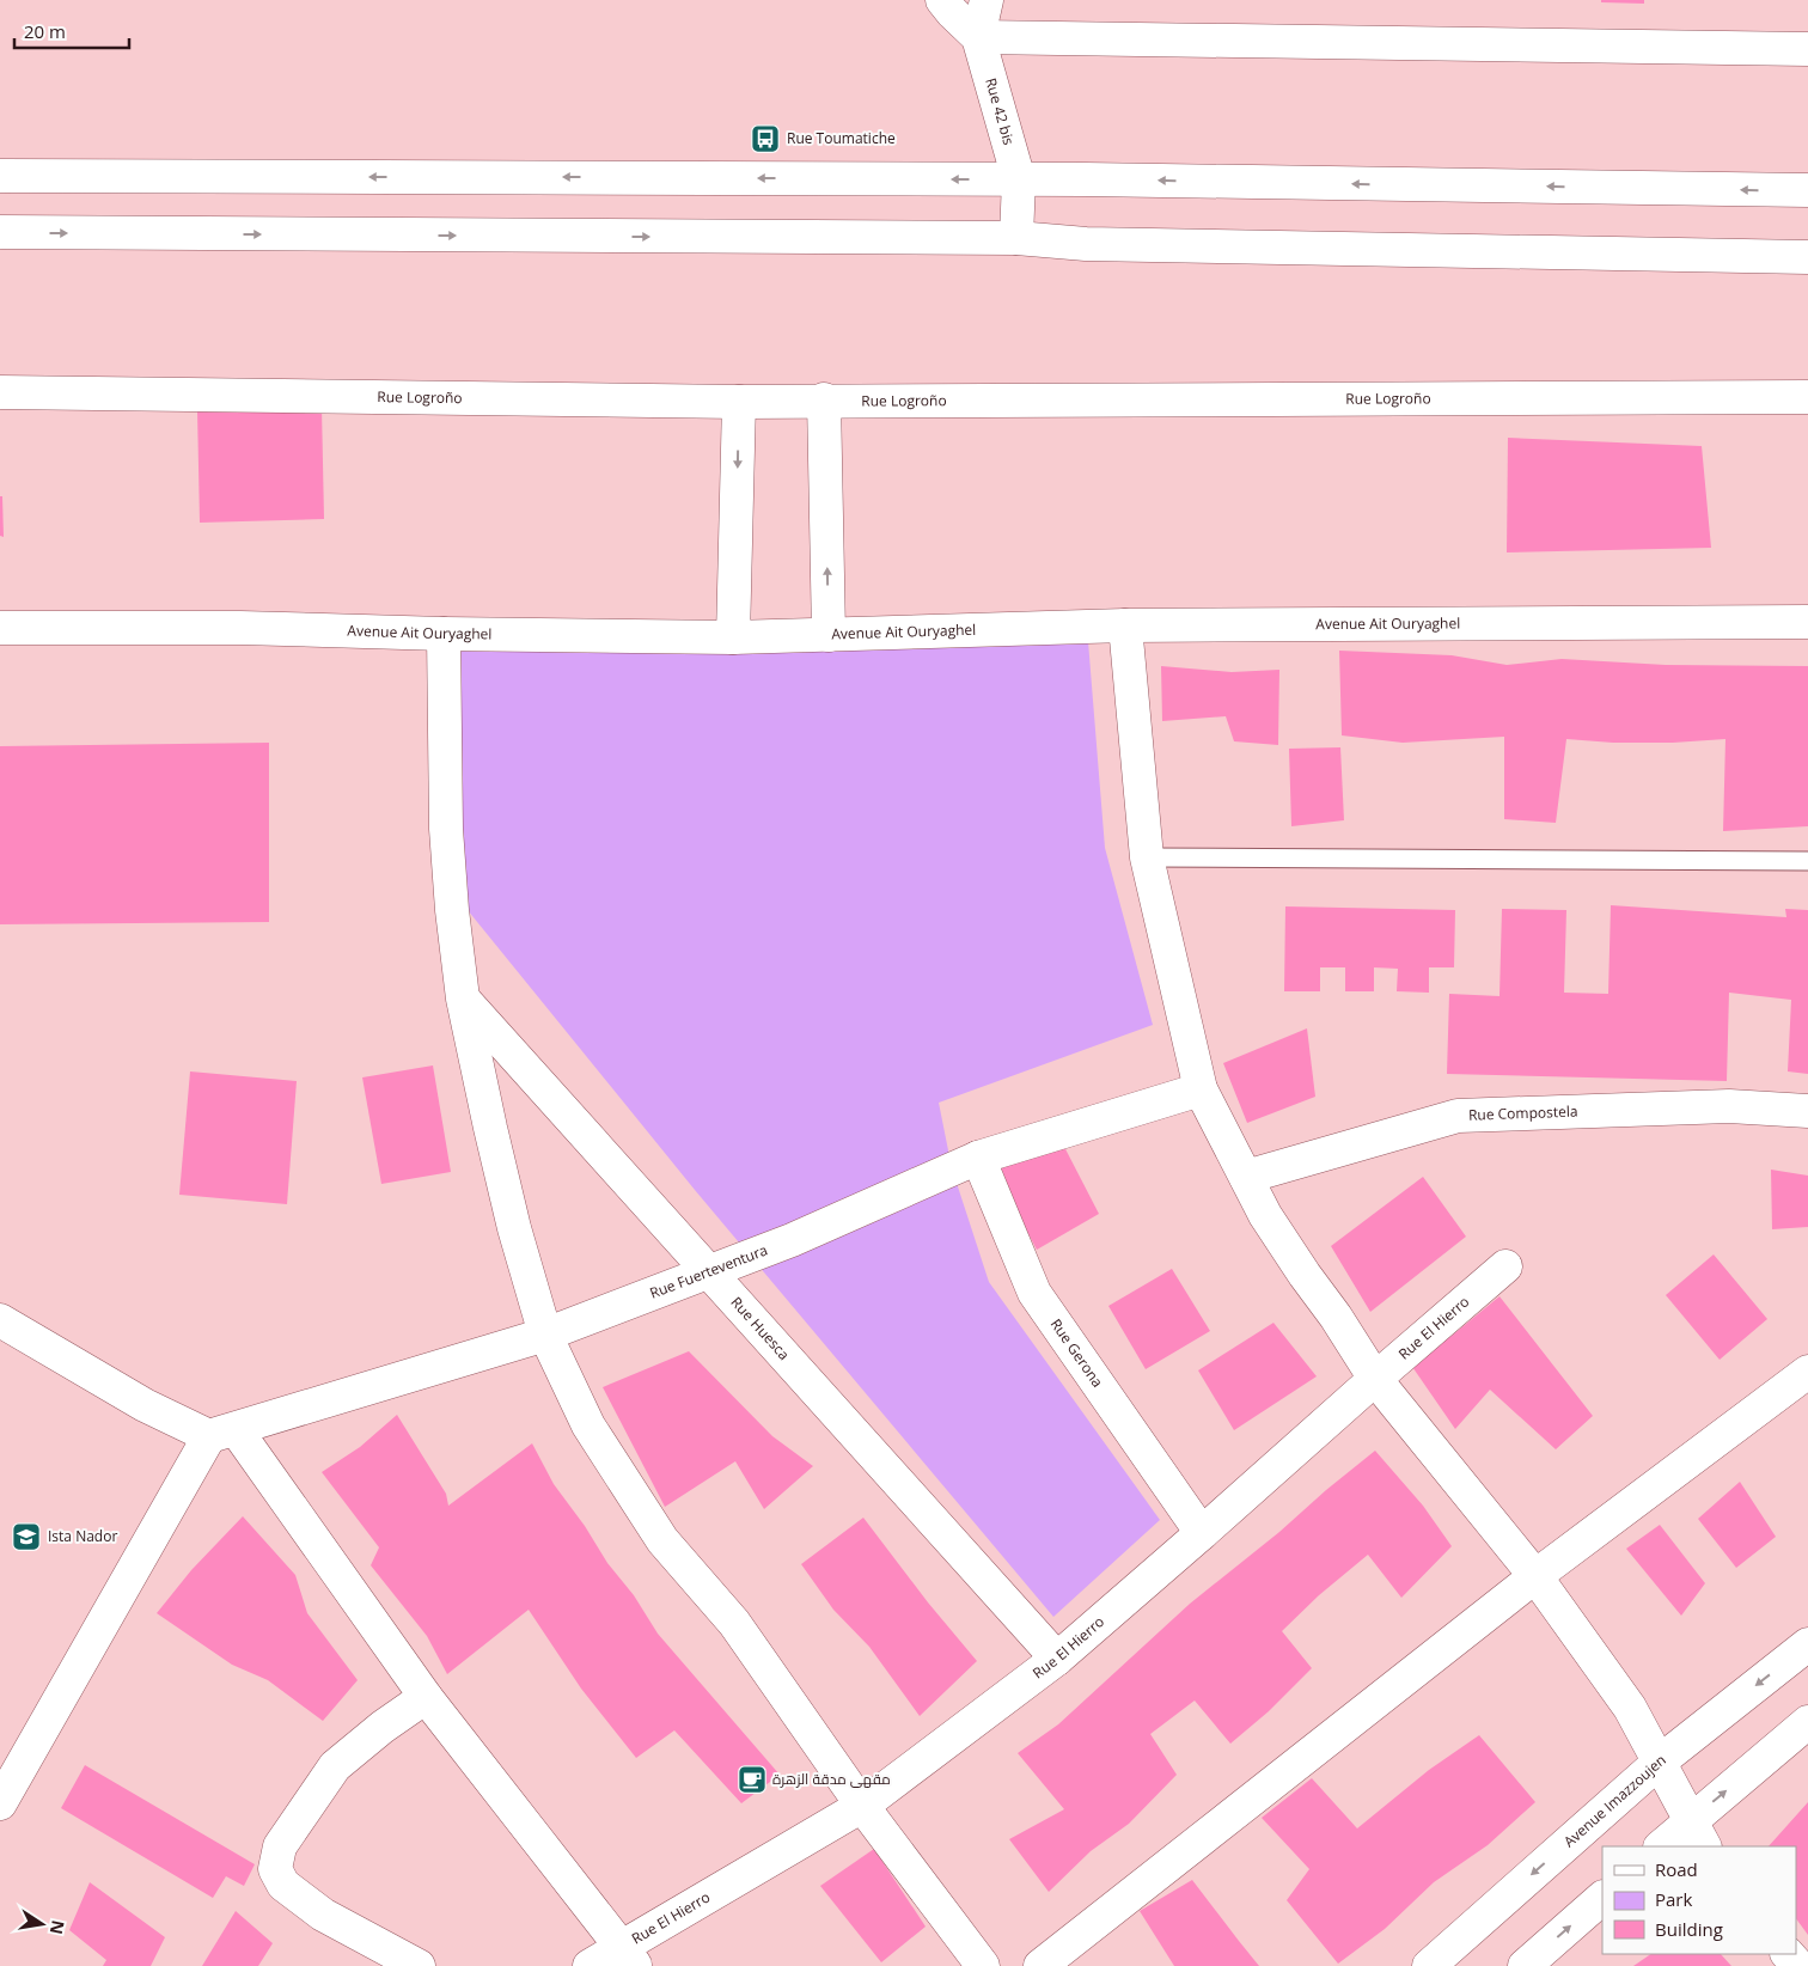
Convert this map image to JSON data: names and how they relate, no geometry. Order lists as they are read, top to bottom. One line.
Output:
{"streets":{"street":["Rue 42 bis","Rue Logroño","Avenue Ait Ouryaghel","Rue Compostela","Rue Fuerteventura","Rue El Hierro","Rue Huesca","Rue Gerona","Avenue Imazzoujen"]},"crossings":[["Rue Fuerteventura","Rue Huesca"],["Rue Fuerteventura","Rue Gerona"],["Rue El Hierro","Rue Huesca"],["Rue El Hierro","Rue Gerona"]],"places":{"bus stop":["Rue Toumatiche"],"school or university":["Ista Nador"],"cafe":["مقهى مدقة الزهرة"]},"legend":["Road","Park","Building"],"scale_bar":"20 m","north":"right"}
